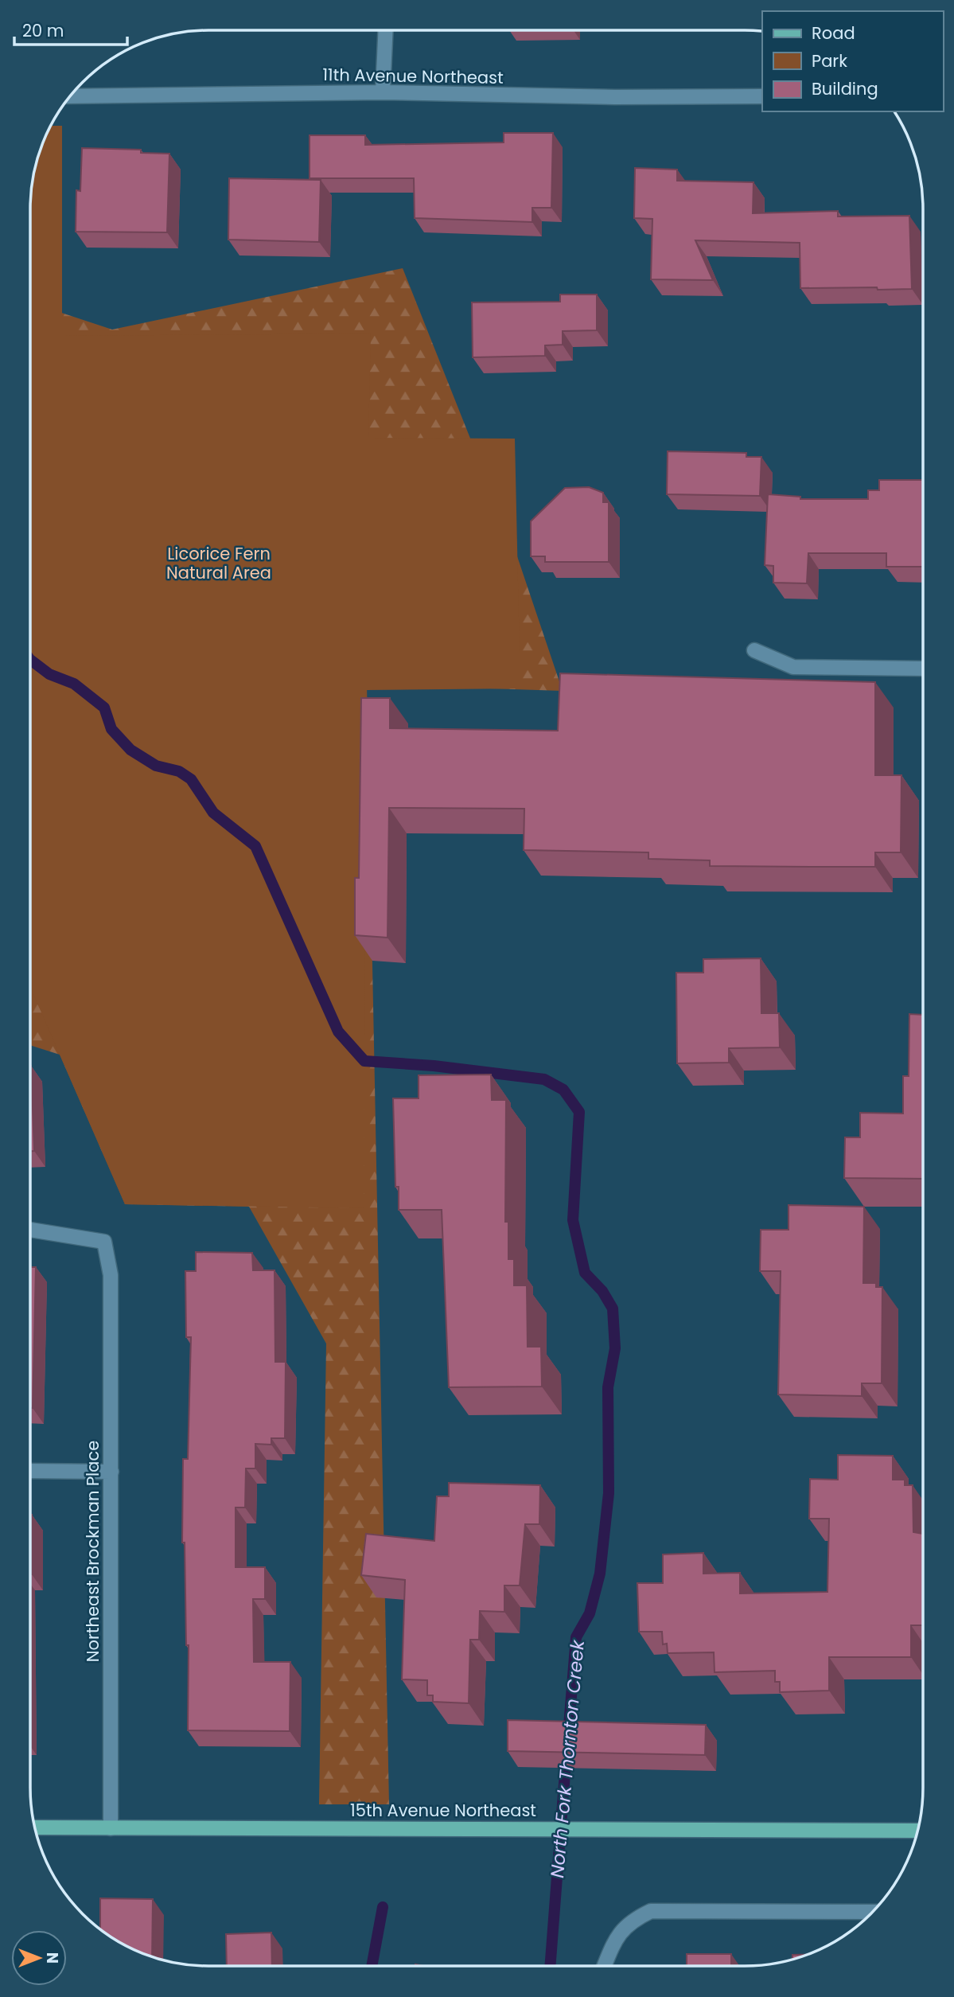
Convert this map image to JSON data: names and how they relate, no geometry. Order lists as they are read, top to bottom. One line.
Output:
{"streets":{"main road":["15th Avenue Northeast"],"street":["11th Avenue Northeast","Northeast Brockman Place"]},"crossings":[["Northeast Brockman Place","15th Avenue Northeast"]],"water":["North Fork Thornton Creek"],"parks":["Licorice Fern Natural Area"],"legend":["Road","Park","Building"],"scale_bar":"20 m","north":"right"}
